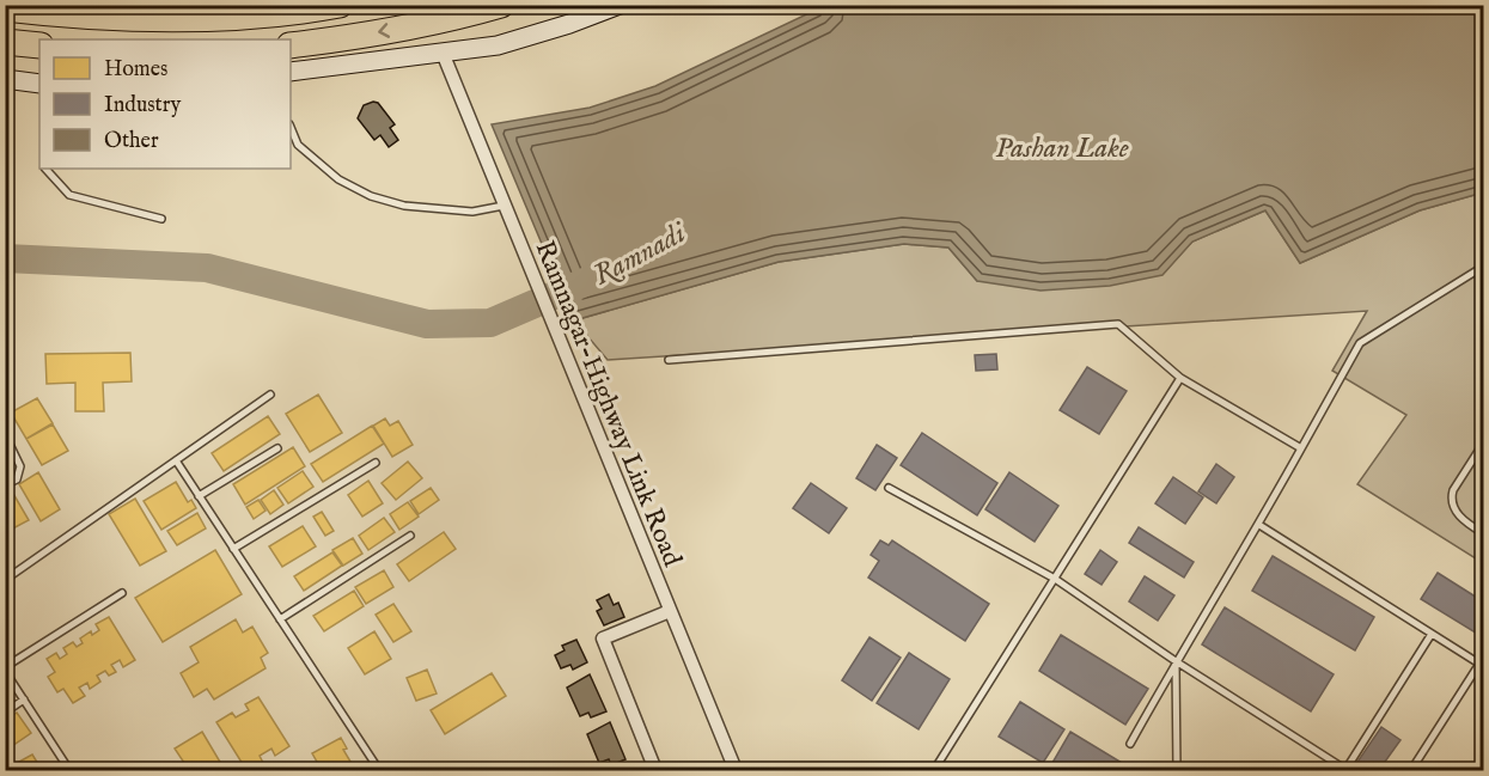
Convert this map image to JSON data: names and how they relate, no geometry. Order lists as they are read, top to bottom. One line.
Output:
{"streets":{"street":["Ramnagar-Highway Link Road"]},"water":["Pashan Lake","Ramnadi"],"legend":["Homes","Industry","Other"]}
